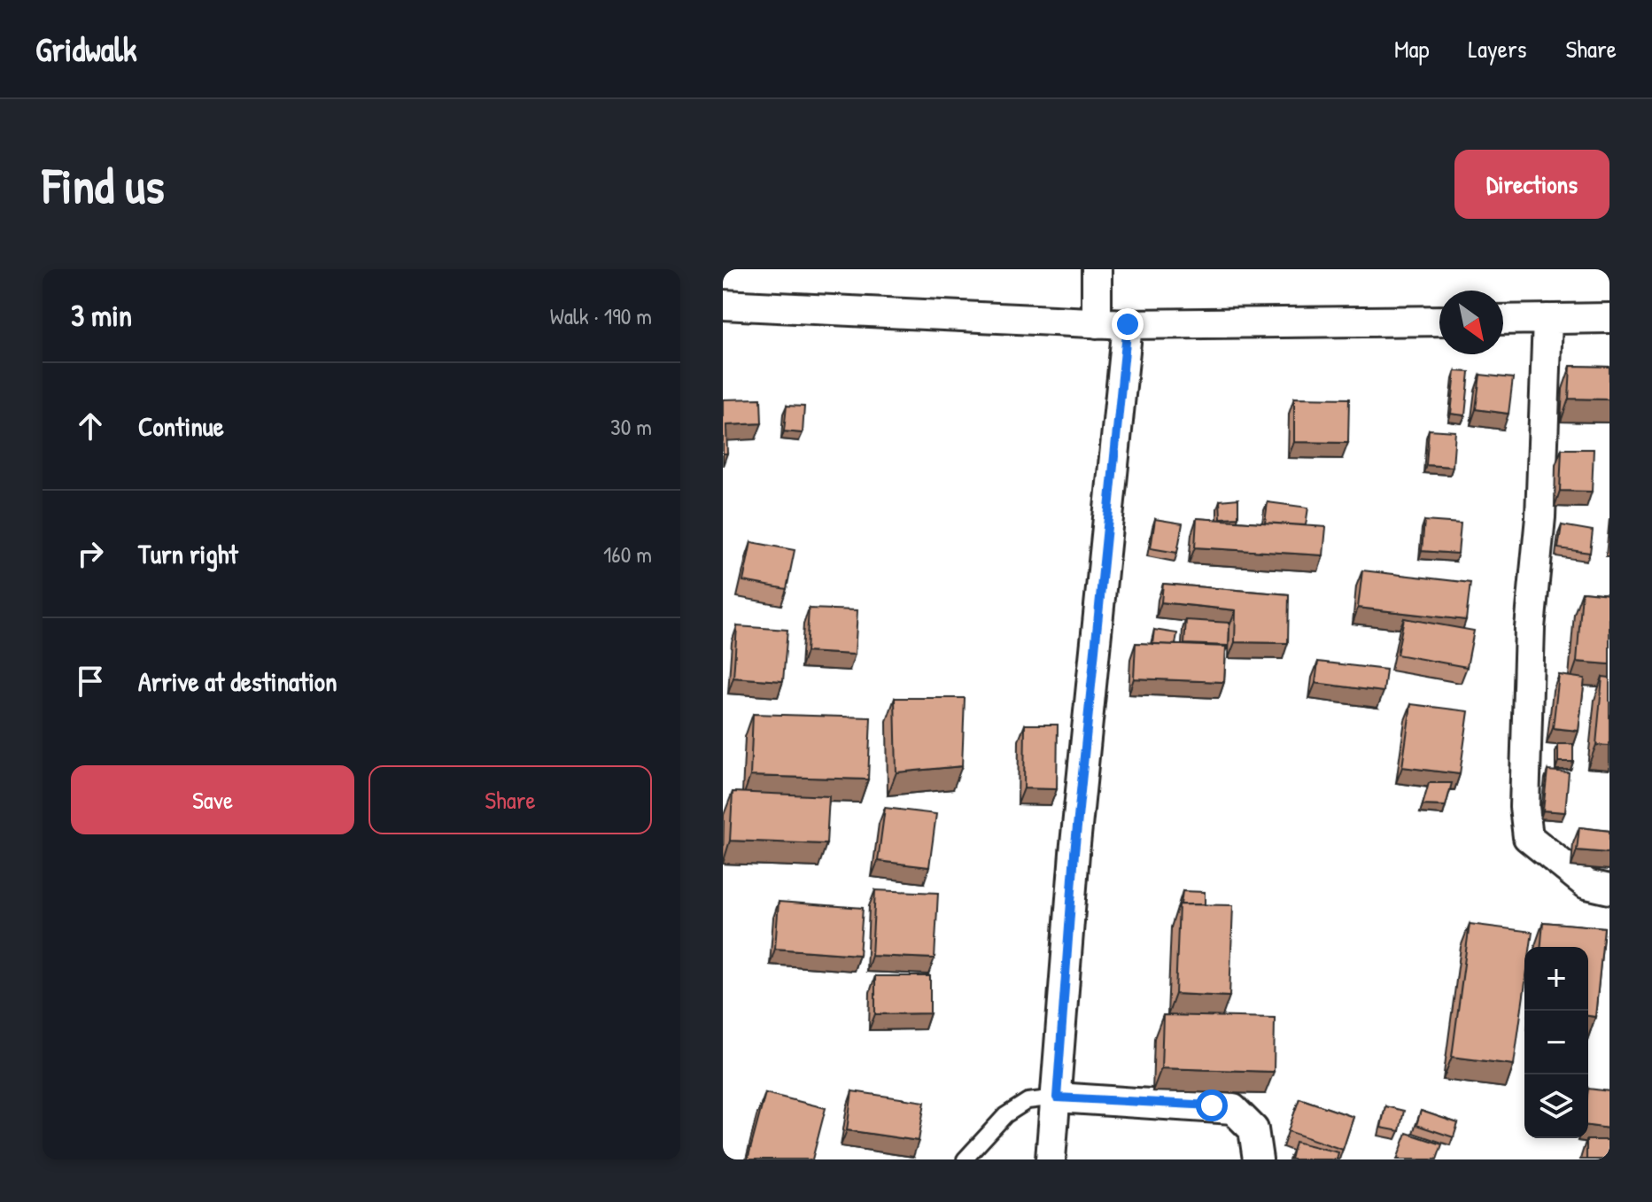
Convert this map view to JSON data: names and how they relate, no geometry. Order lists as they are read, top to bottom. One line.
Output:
{"north":"bottom right","page":{"header":"Gridwalk","nav":["Map","Layers","Share"],"buttons":["Directions",["Save","Share"]],"title":"Find us","heading":["3 min","Walk · 190 m"],"list":[["Continue","30 m"],["Turn right","160 m"],"Arrive at destination"],"map_buttons":["+","−"]}}
